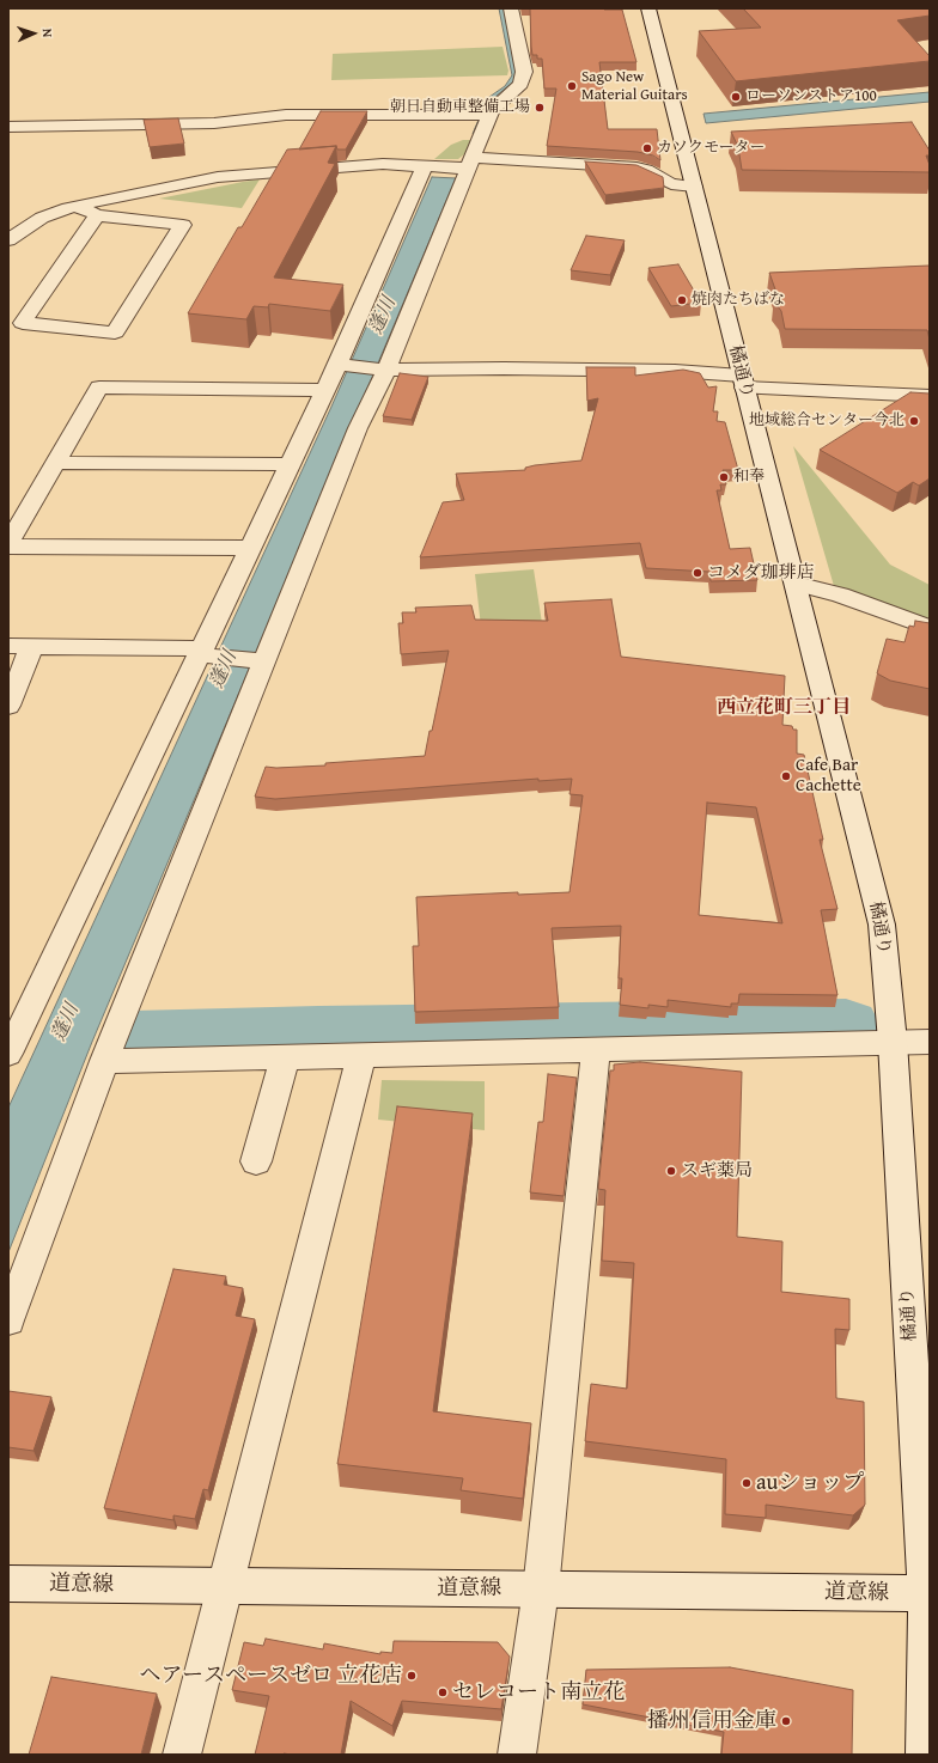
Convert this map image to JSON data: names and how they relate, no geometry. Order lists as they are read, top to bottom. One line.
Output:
{"streets":{"street":["橘通り","道意線"]},"crossings":[["橘通り","道意線"]],"districts":["西立花町三丁目"],"water":["蓬川"],"places":["Sago New Material Guitars","ローソンストア100","朝日自動車整備工場","カソクモーター","焼肉たちばな","地域総合センター今北","和奉","コメダ珈琲店","Cafe Bar Cachette","スギ薬局","auショップ","ヘアースペースゼロ 立花店","セレコート南立花","播州信用金庫"],"north":"right"}
